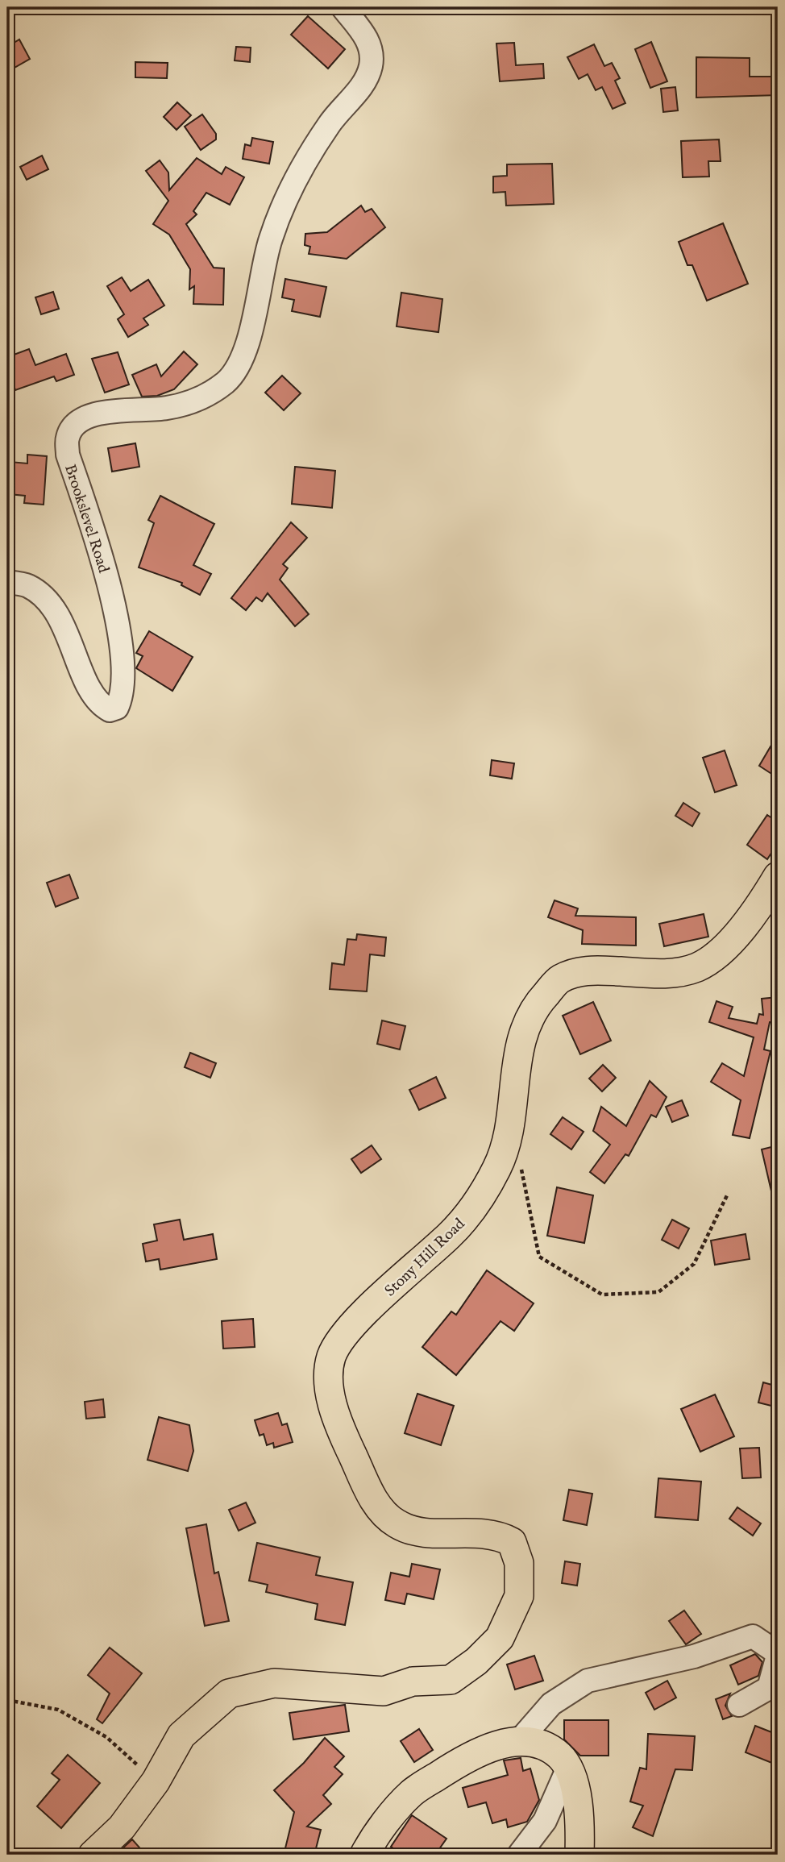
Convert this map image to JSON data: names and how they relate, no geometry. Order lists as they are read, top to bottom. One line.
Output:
{"streets":{"main road":["Stony Hill Road"],"street":["Brookslevel Road"]}}
